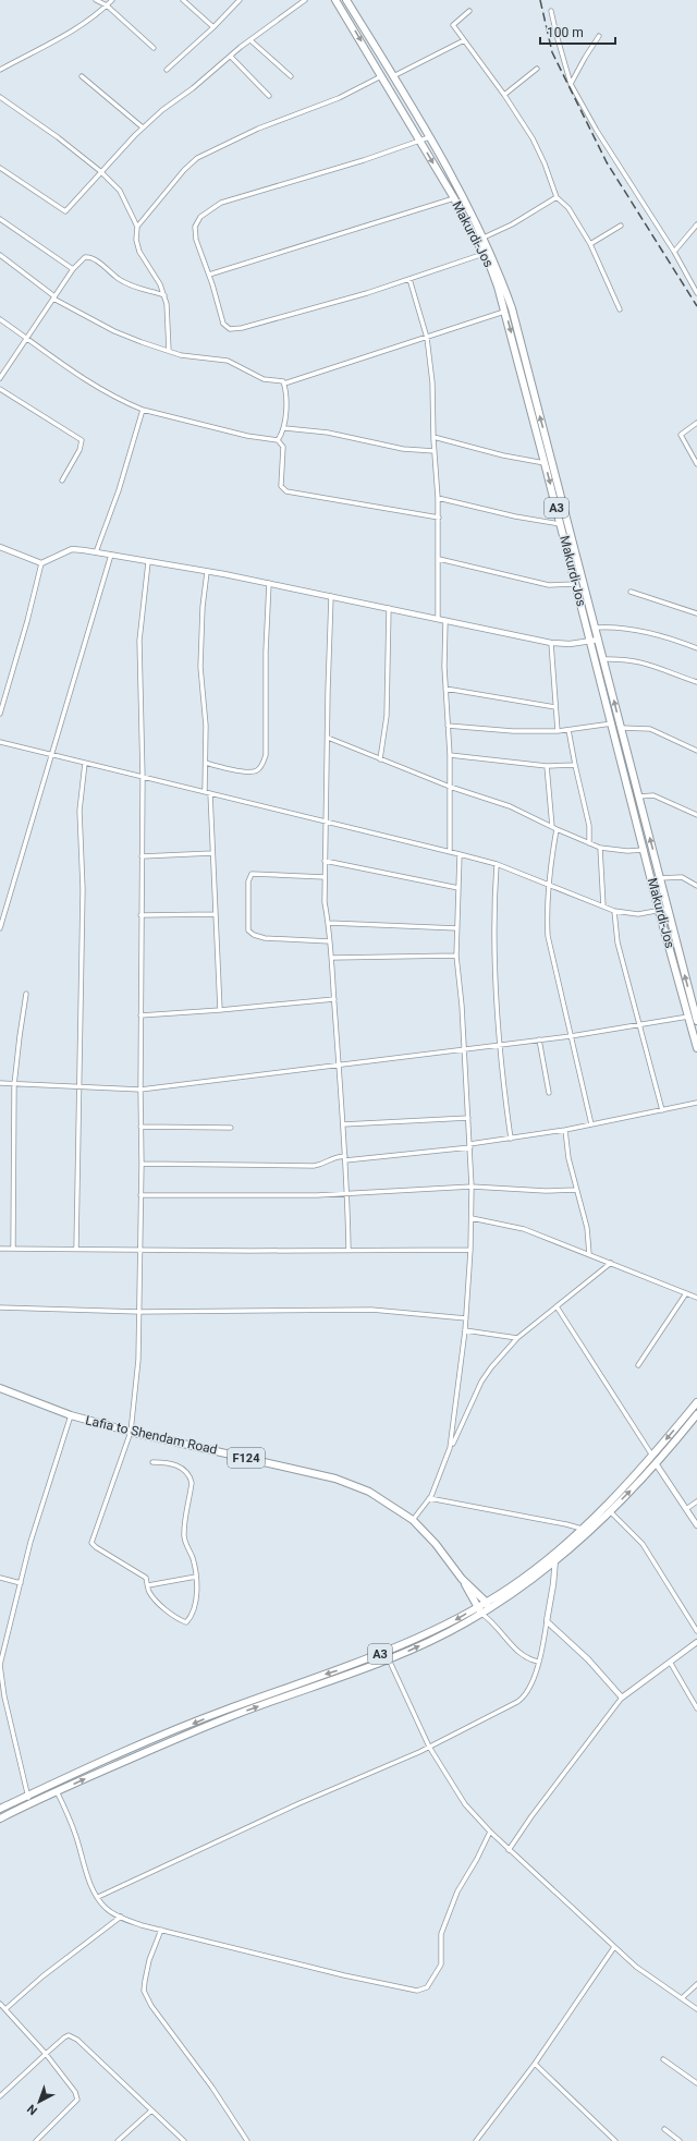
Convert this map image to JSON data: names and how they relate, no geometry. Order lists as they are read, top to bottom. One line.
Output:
{"streets":{"main road":["Makurdi-Jos","A3","Lafia to Shendam Road","F124"]},"crossings":[["A3","Lafia to Shendam Road"],["A3","F124"],["Lafia to Shendam Road","F124"]],"scale_bar":"100 m","north":"bottom left"}
